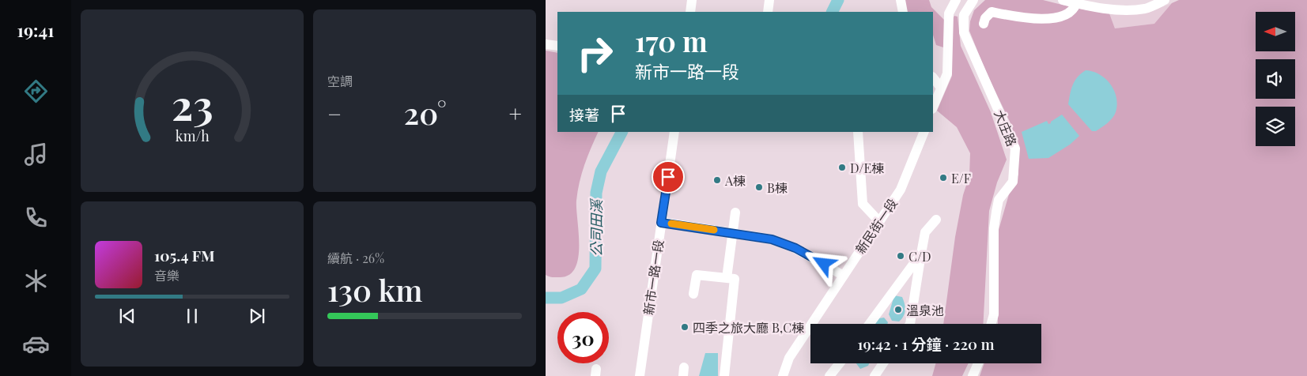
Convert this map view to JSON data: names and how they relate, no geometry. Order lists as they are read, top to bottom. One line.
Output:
{"streets":{"street":["大庄路","新民街一段","新市一路一段"]},"water":["公司田溪"],"places":["D/E棟","E/F","A棟","B棟","C/D","溫泉池","四季之旅大廳 B,C棟"],"north":"left","page":{"tabs":"19:41","tile":["空調",["續航 · 26%","130 km"]],"turn":["170 m","新市一路一段"],"then":"接著","heat":["−","20°","+"],"song":["105.4 FM","音樂"],"limit":"30","trip":"19:42 · 1 分鐘 · 220 m","gauge":["23","km/h"]}}
